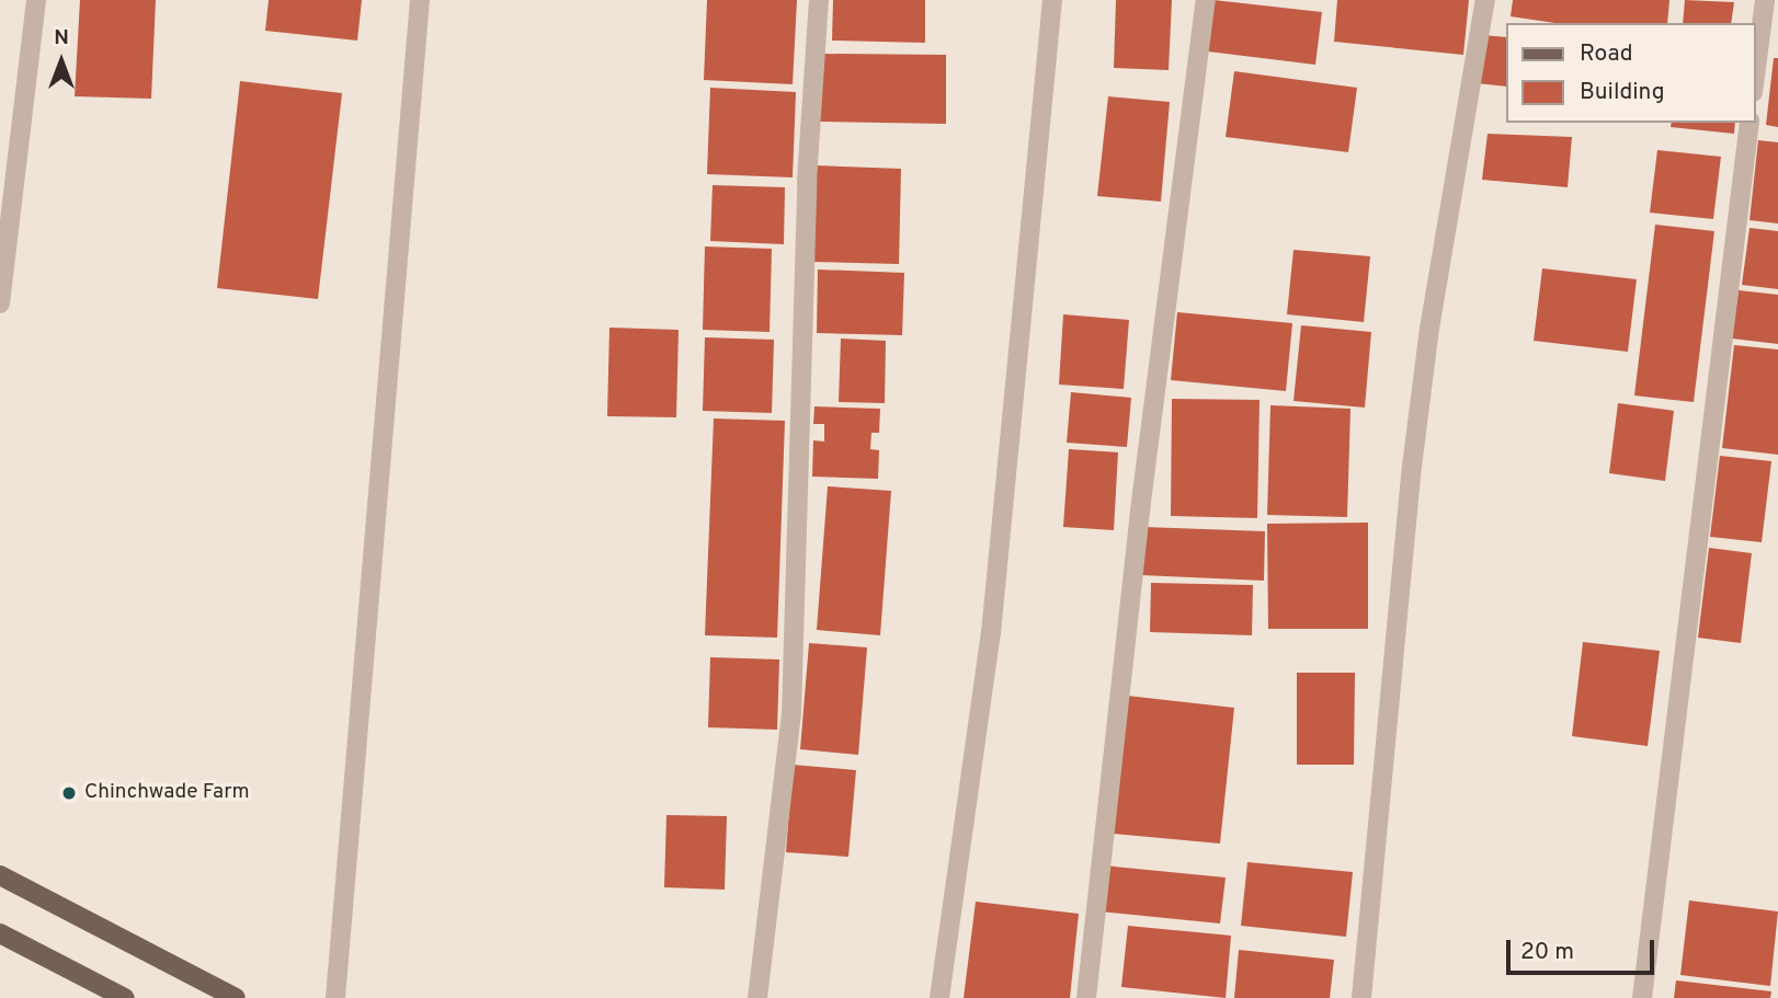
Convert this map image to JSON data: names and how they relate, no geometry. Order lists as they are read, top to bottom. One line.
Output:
{"places":["Chinchwade Farm"],"legend":["Road","Building"],"scale_bar":"20 m","north":"top"}
